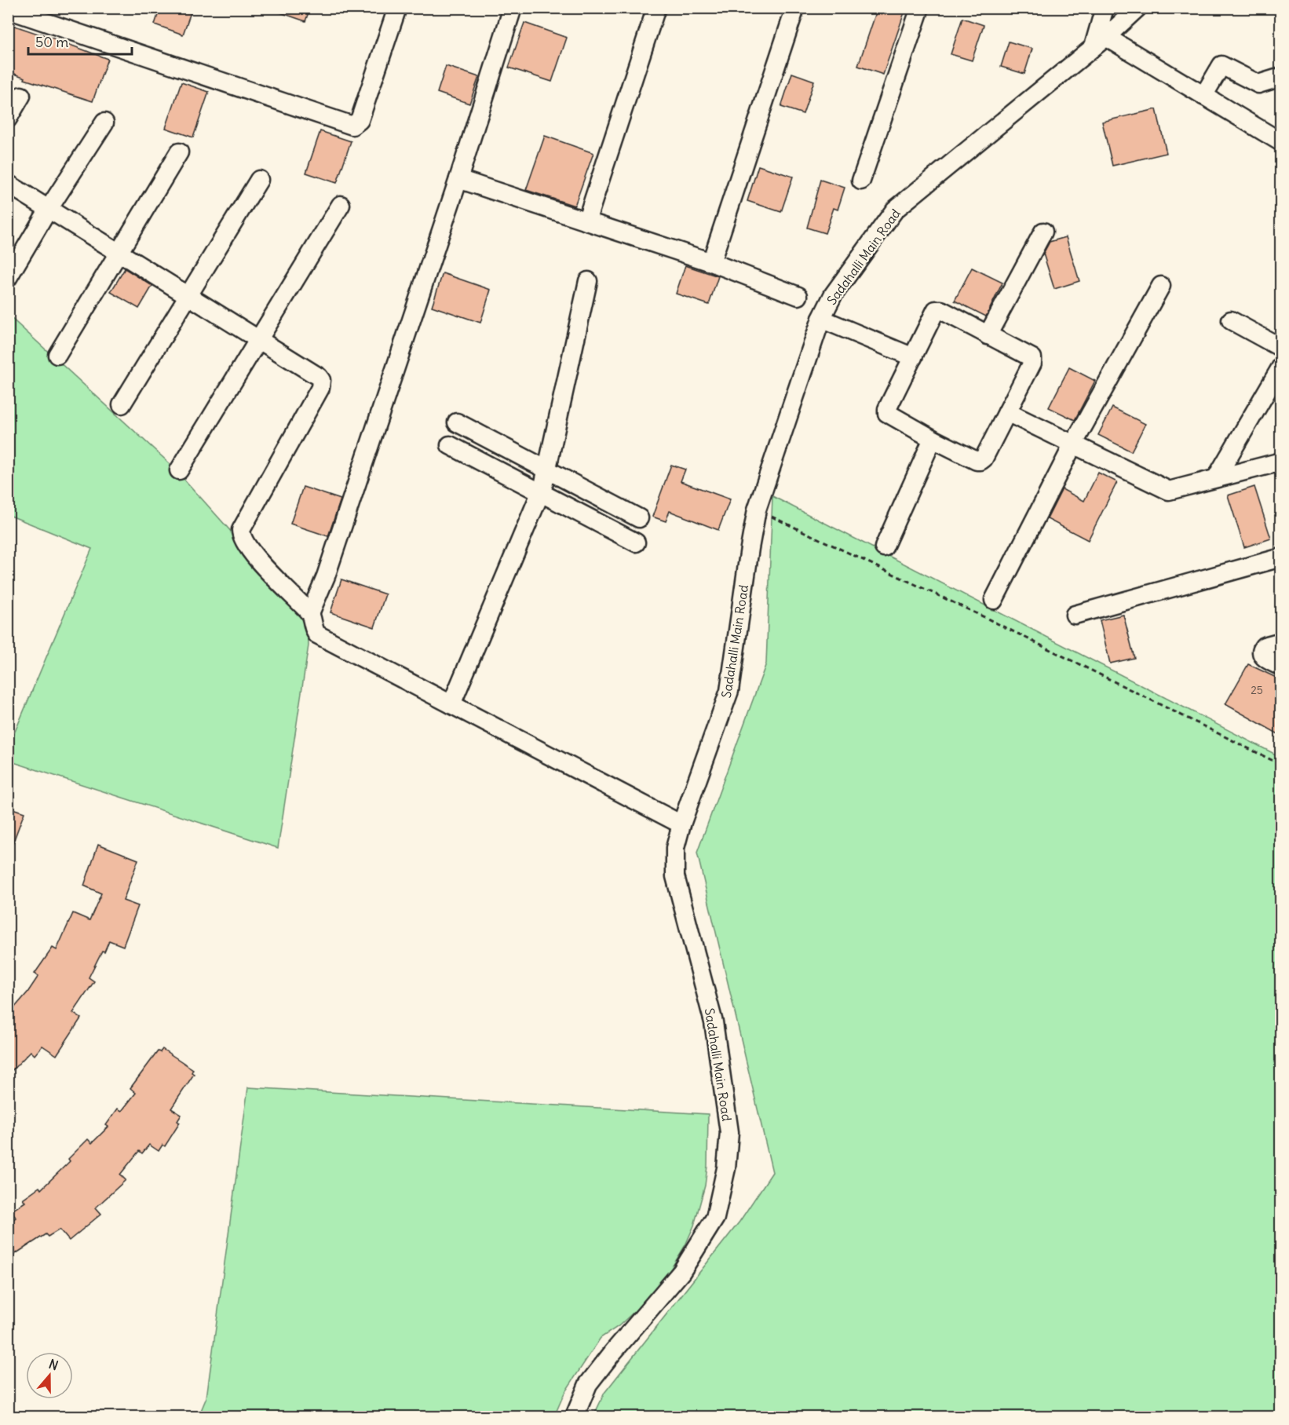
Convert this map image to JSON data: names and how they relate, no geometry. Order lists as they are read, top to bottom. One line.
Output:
{"streets":{"street":["Sadahalli Main Road"]},"house_numbers":["25"],"scale_bar":"50 m","north":"top"}
